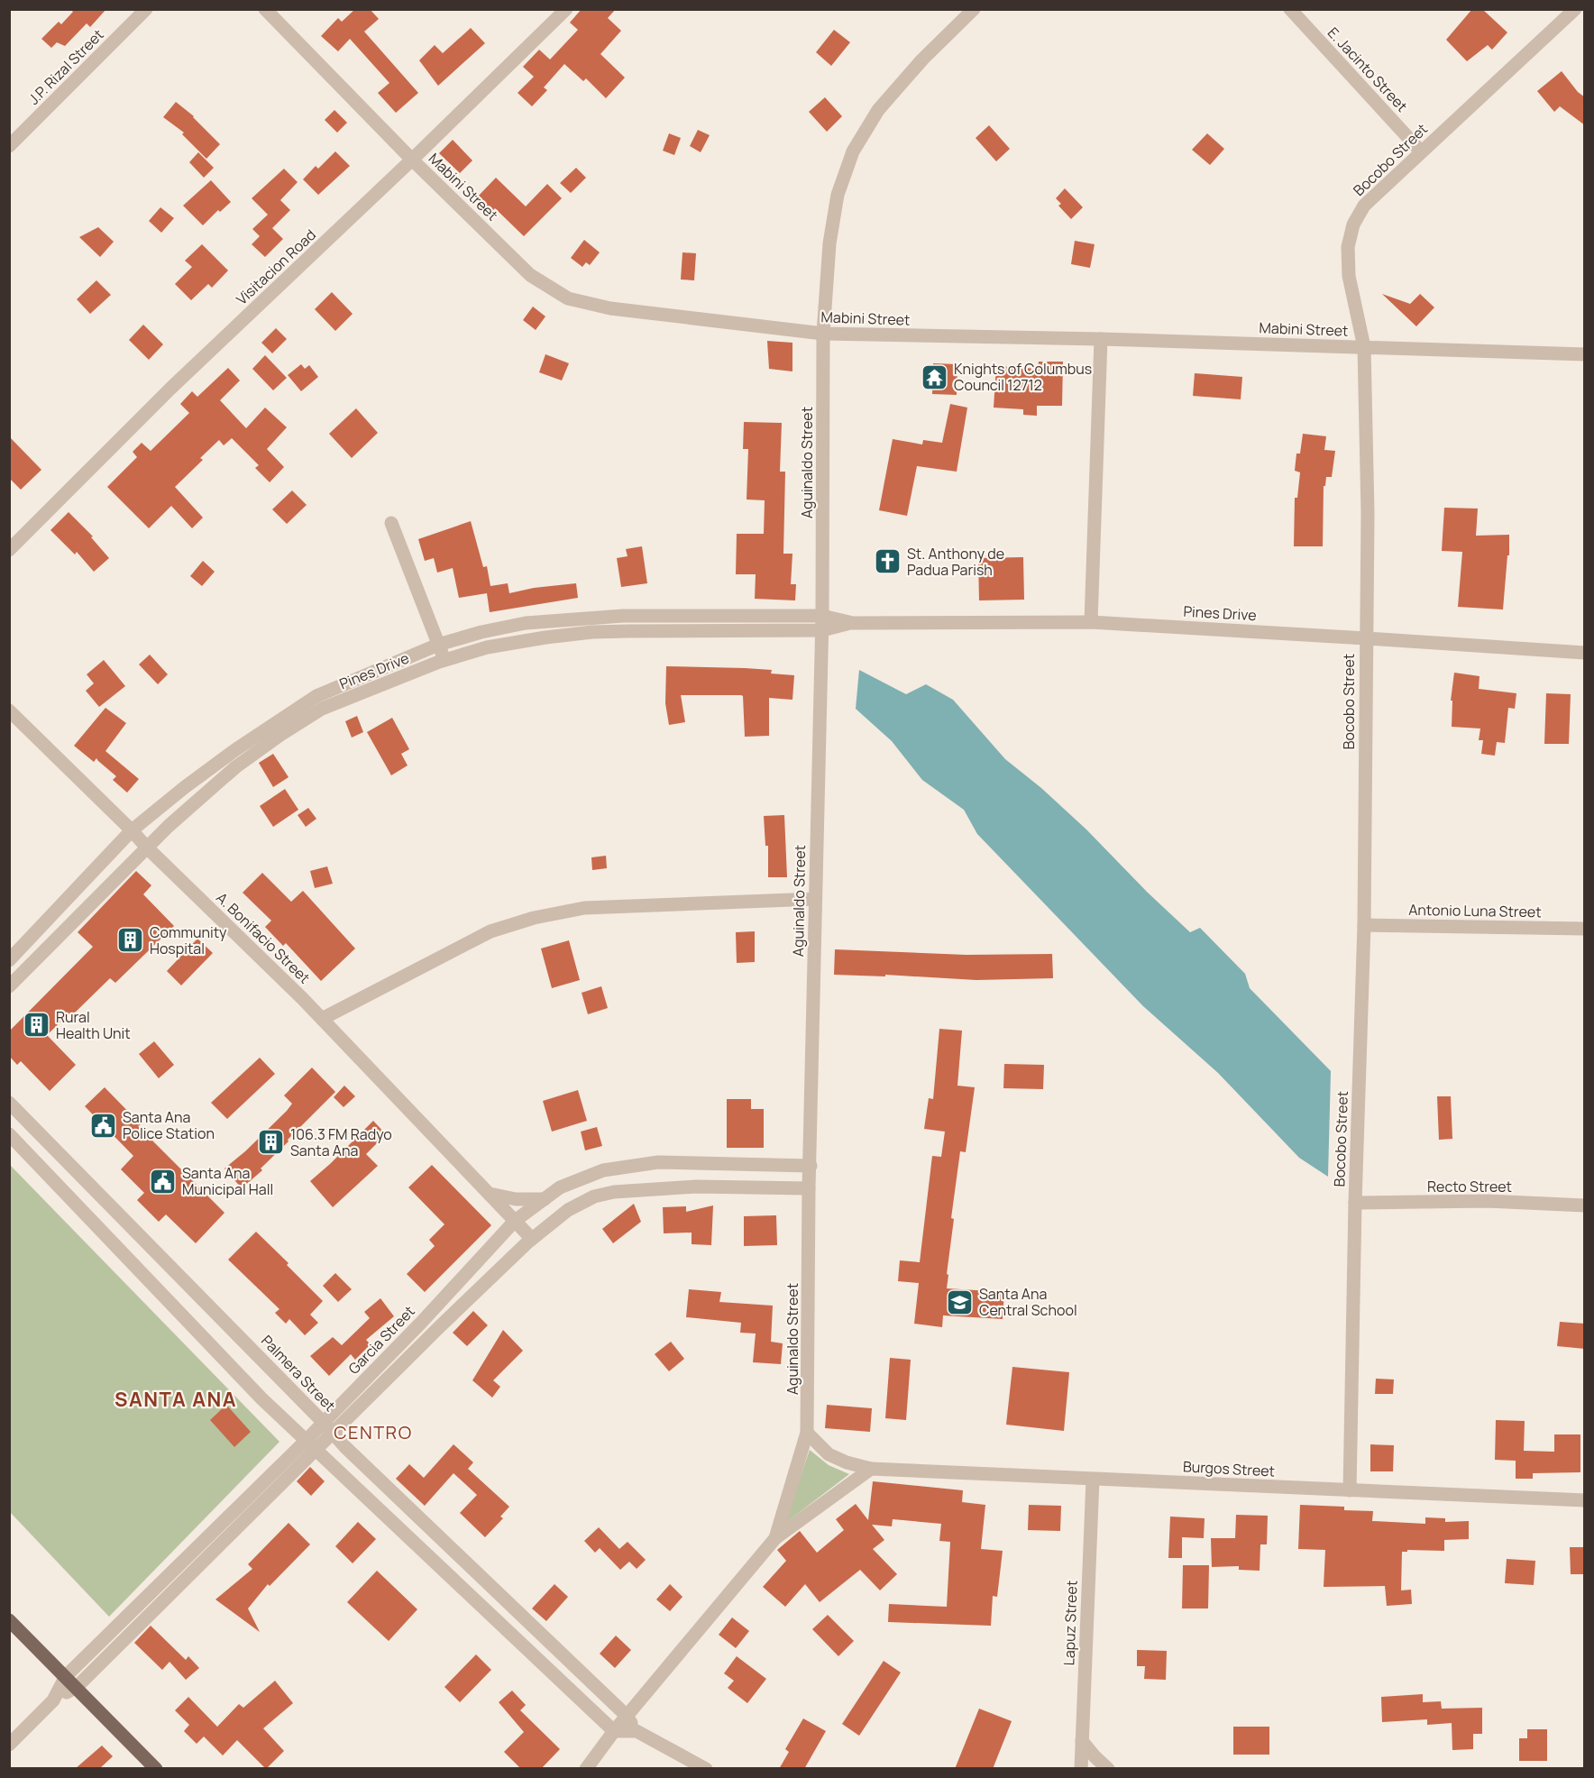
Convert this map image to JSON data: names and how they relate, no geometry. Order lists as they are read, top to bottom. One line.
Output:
{"streets":{"street":["J.P. Rizal Street","E. Jacinto Street","Bocobo Street","Mabini Street","Visitacion Road","Aguinaldo Street","Pines Drive","Antonio Luna Street","A. Bonifacio Street","Recto Street","Garcia Street","Palmera Street","Burgos Street","Lapuz Street"]},"crossings":[["E. Jacinto Street","Bocobo Street"],["Bocobo Street","Mabini Street"],["Bocobo Street","Pines Drive"],["Bocobo Street","Antonio Luna Street"],["Bocobo Street","Recto Street"],["Bocobo Street","Burgos Street"],["Mabini Street","Visitacion Road"],["Mabini Street","Aguinaldo Street"],["Aguinaldo Street","Pines Drive"],["Aguinaldo Street","Garcia Street"],["Aguinaldo Street","Palmera Street"],["Aguinaldo Street","Burgos Street"],["Pines Drive","A. Bonifacio Street"],["A. Bonifacio Street","Garcia Street"],["Garcia Street","Palmera Street"],["Burgos Street","Lapuz Street"]],"districts":["SANTA ANA","CENTRO"],"places":{"temple":["Knights of Columbus Council 12712"],"church":["St. Anthony de Padua Parish"],"building":["Community Hospital","Rural Health Unit","106.3 FM Radyo Santa Ana"],"public building":["Santa Ana Police Station","Santa Ana Municipal Hall"],"school or university":["Santa Ana Central School"]}}
